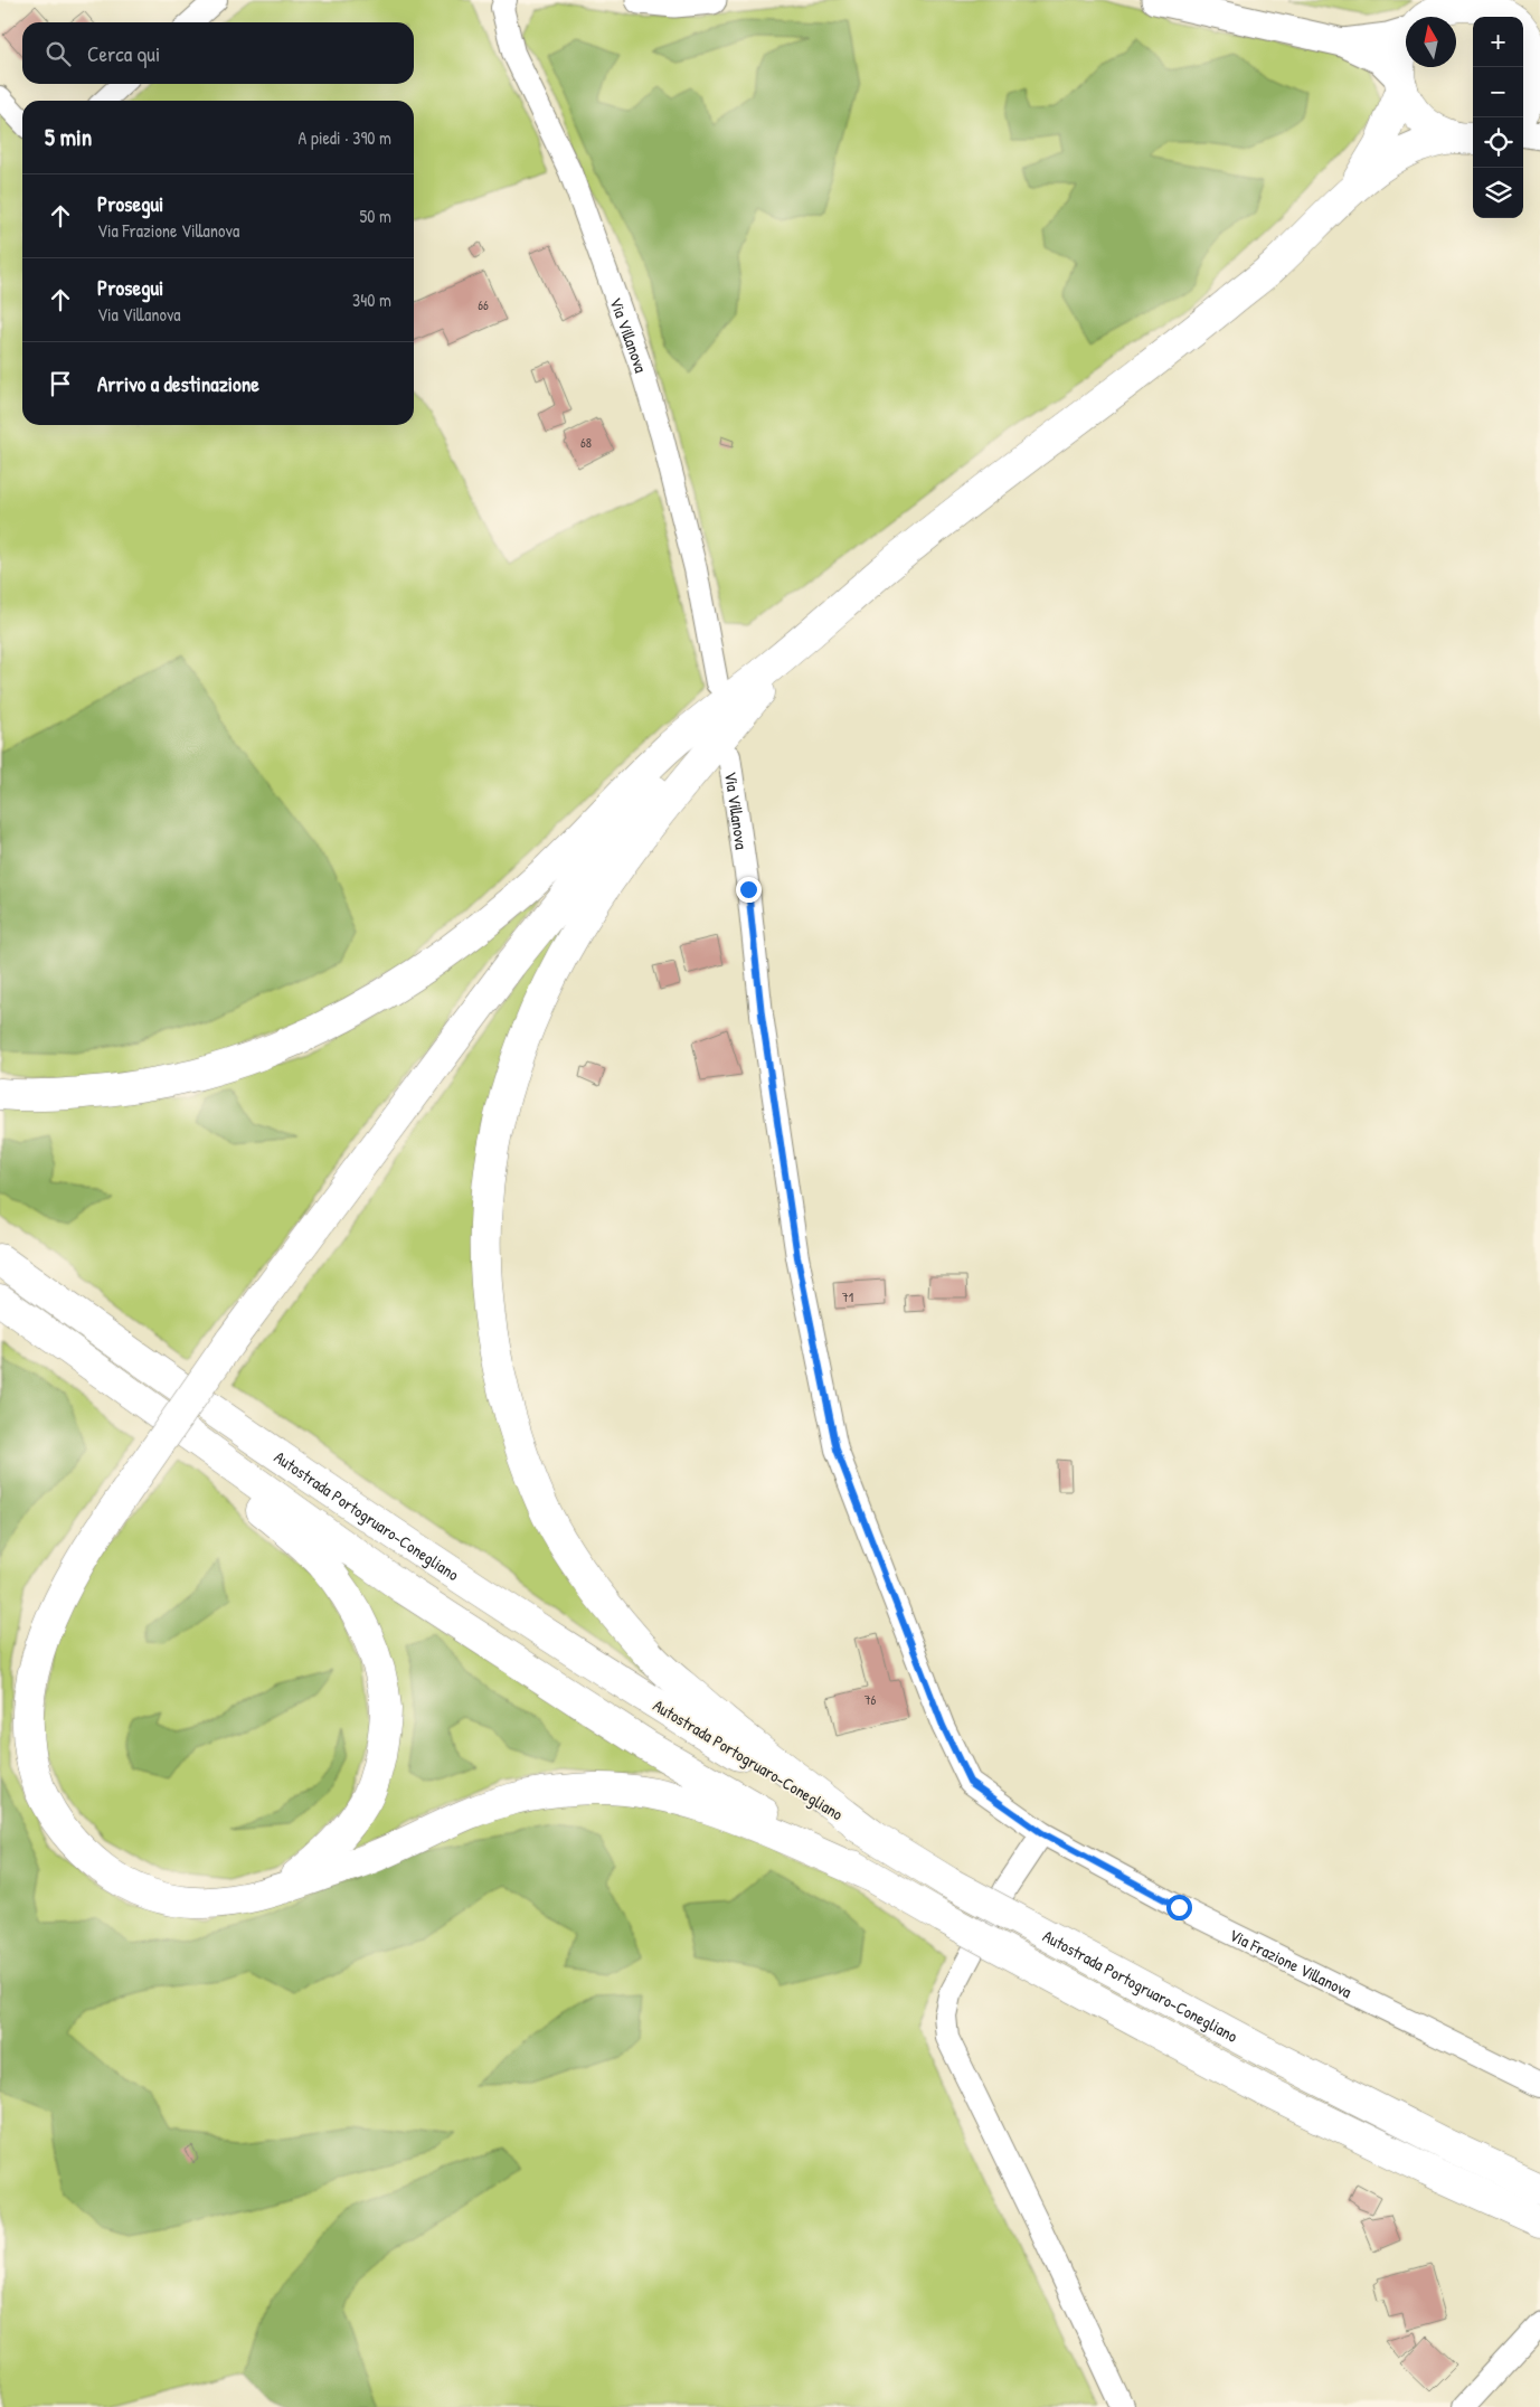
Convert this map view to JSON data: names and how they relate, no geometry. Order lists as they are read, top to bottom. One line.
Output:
{"streets":{"main road":["Autostrada Portogruaro-Conegliano"],"street":["Via Villanova","Via Frazione Villanova"]},"crossings":[["Via Villanova","Via Frazione Villanova"]],"house_numbers":["66","68","71","76"],"north":"top","page":{"map_buttons":["+","−"],"search":"Cerca qui","heading":["5 min","A piedi · 390 m"],"list":[["Prosegui","Via Frazione Villanova","50 m"],["Prosegui","Via Villanova","340 m"],"Arrivo a destinazione"]}}
